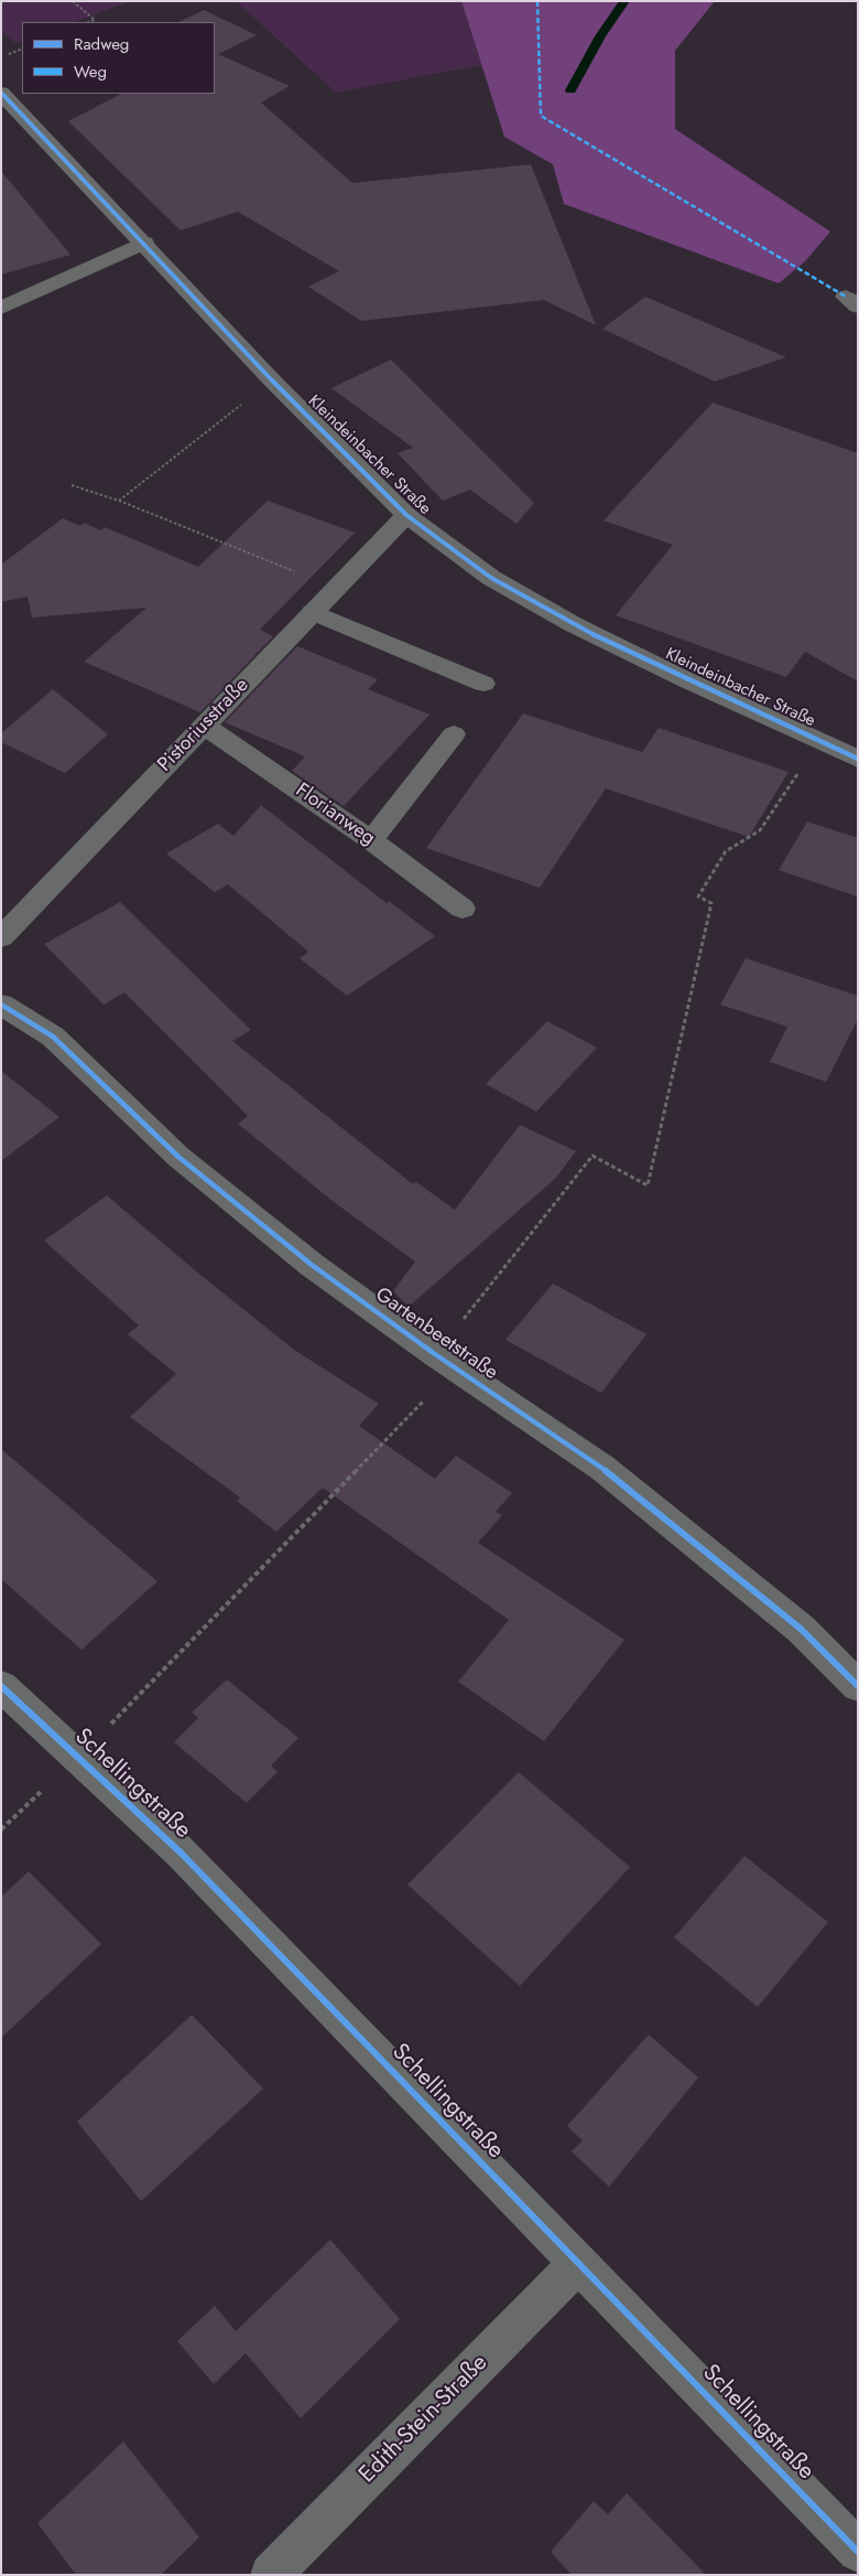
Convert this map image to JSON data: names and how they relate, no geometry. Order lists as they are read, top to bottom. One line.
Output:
{"streets":{"street":["Kleindeinbacher Straße","Pistoriusstraße","Florianweg","Gartenbeetstraße","Schellingstraße","Edith-Stein-Straße"]},"crossings":[["Kleindeinbacher Straße","Pistoriusstraße"],["Pistoriusstraße","Florianweg"],["Schellingstraße","Edith-Stein-Straße"]],"legend":["Radweg","Weg"]}
